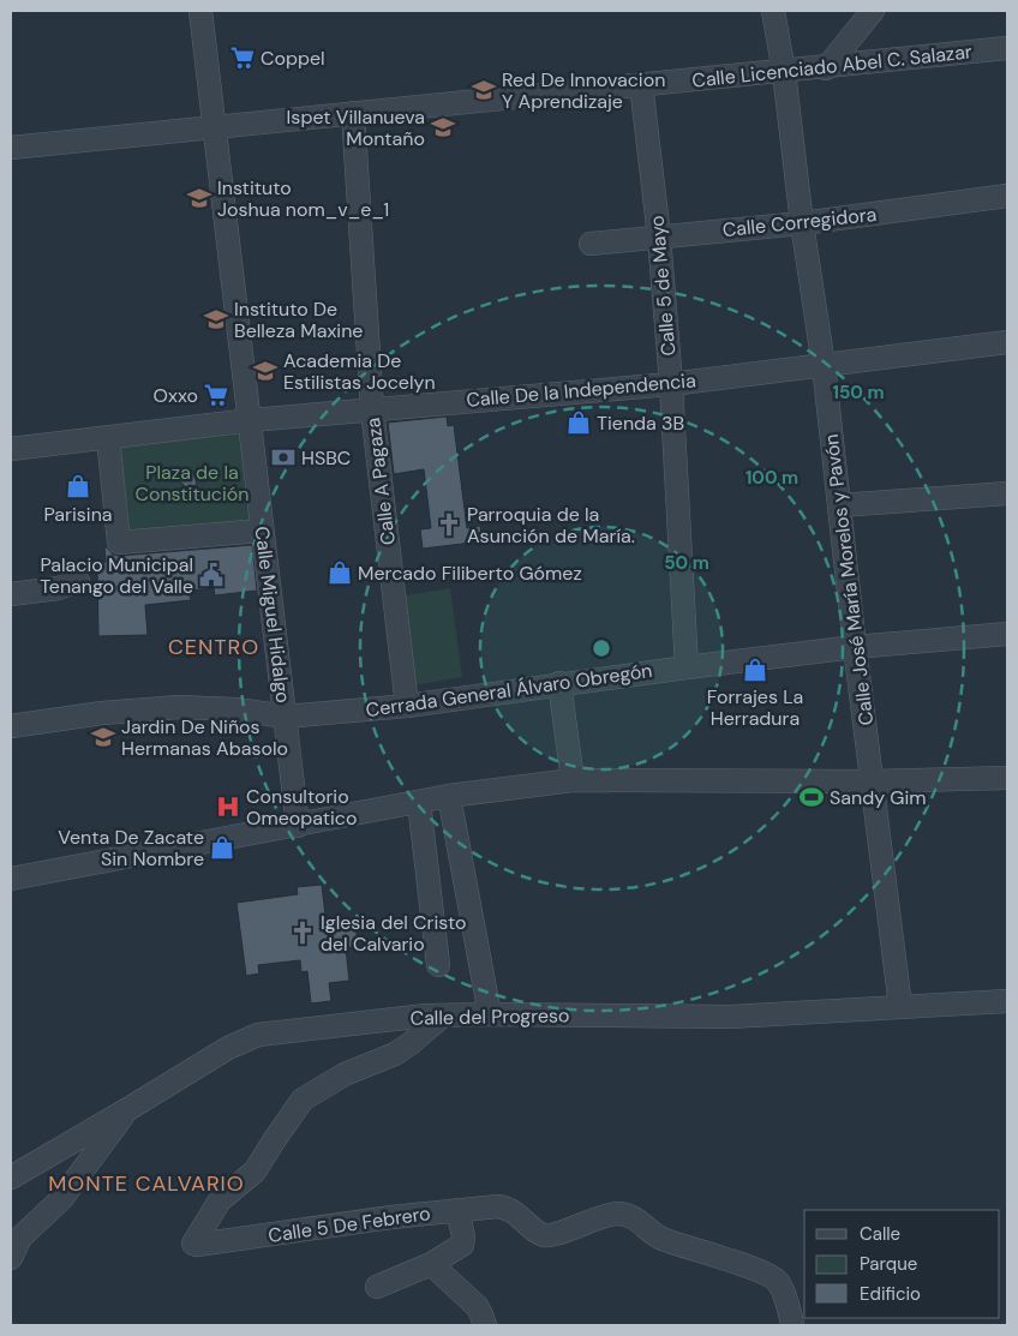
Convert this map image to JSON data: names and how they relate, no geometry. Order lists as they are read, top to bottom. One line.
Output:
{"streets":{"street":["Calle Licenciado Abel C. Salazar","Calle Corregidora","Calle 5 de Mayo","Calle De la Independencia","Calle A Pagaza","Calle José María Morelos y Pavón","Calle Miguel Hidalgo","Cerrada General Álvaro Obregón","Calle del Progreso","Calle 5 De Febrero"]},"crossings":[["Calle Licenciado Abel C. Salazar","Calle 5 de Mayo"],["Calle Licenciado Abel C. Salazar","Calle A Pagaza"],["Calle Licenciado Abel C. Salazar","Calle José María Morelos y Pavón"],["Calle Licenciado Abel C. Salazar","Calle Miguel Hidalgo"],["Calle Corregidora","Calle 5 de Mayo"],["Calle Corregidora","Calle José María Morelos y Pavón"],["Calle 5 de Mayo","Calle De la Independencia"],["Calle 5 de Mayo","Cerrada General Álvaro Obregón"],["Calle De la Independencia","Calle A Pagaza"],["Calle De la Independencia","Calle José María Morelos y Pavón"],["Calle De la Independencia","Calle Miguel Hidalgo"],["Calle A Pagaza","Cerrada General Álvaro Obregón"],["Calle José María Morelos y Pavón","Cerrada General Álvaro Obregón"],["Calle José María Morelos y Pavón","Calle del Progreso"],["Calle Miguel Hidalgo","Cerrada General Álvaro Obregón"],["Calle del Progreso","Calle 5 De Febrero"]],"districts":["CENTRO","MONTE CALVARIO"],"parks":["Plaza de la Constitución"],"places":{"supermarket":["Coppel","Oxxo"],"school or university":["Red De Innovacion Y Aprendizaje","Ispet Villanueva Montaño","Instituto Joshua nom_v_e_1","Instituto De Belleza Maxine","Academia De Estilistas Jocelyn","Jardin De Niños Hermanas Abasolo"],"shop":["Tienda 3B","Parisina","Mercado Filiberto Gómez","Forrajes La Herradura","Venta De Zacate Sin Nombre"],"bank":["HSBC"],"church":["Parroquia de la Asunción de María.","Iglesia del Cristo del Calvario"],"public building":["Palacio Municipal Tenango del Valle"],"sports":["Sandy Gim"],"hospital":["Consultorio Omeopatico"]},"legend":["Calle","Parque","Edificio"],"rings":["150 m","100 m","50 m"]}
